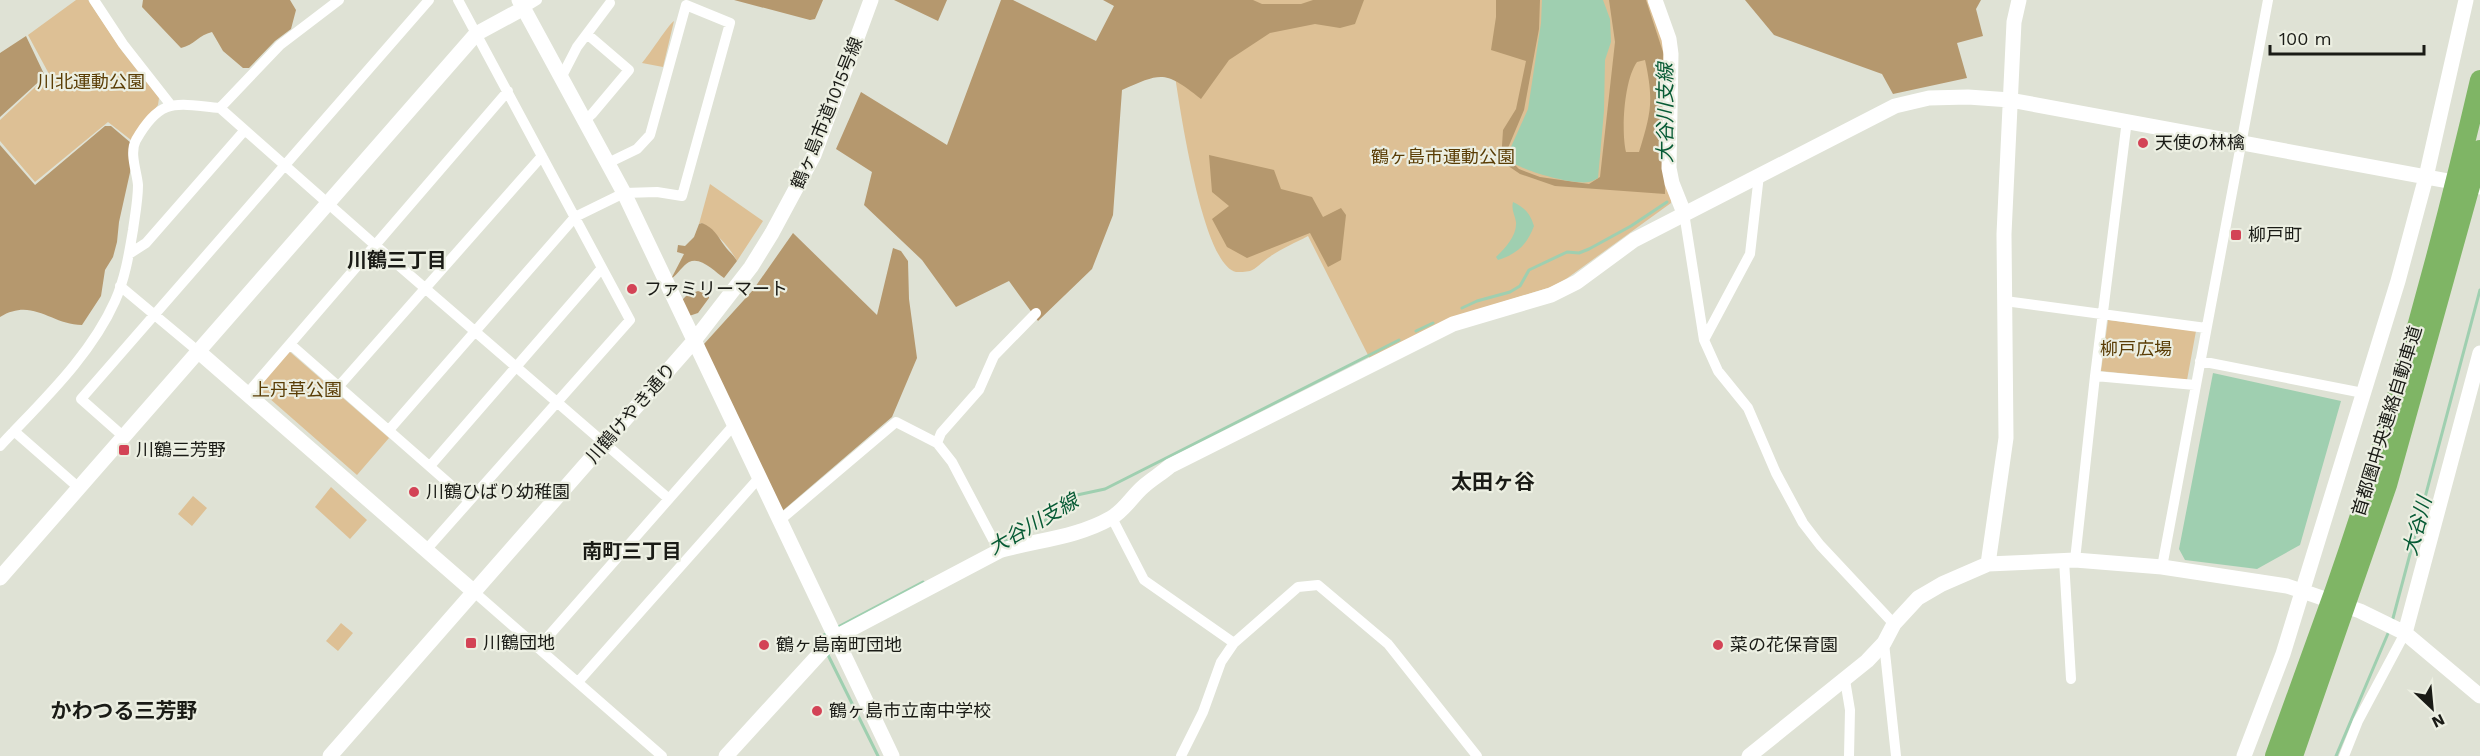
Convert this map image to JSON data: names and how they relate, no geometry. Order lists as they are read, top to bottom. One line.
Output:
{"streets":{"highway":["首都圏中央連絡自動車道"],"street":["鶴ヶ島市道1015号線","川鶴けやき通り"]},"crossings":[["鶴ヶ島市道1015号線","川鶴けやき通り"]],"districts":["川鶴三丁目","太田ヶ谷","南町三丁目","かわつる三芳野"],"water":["大谷川支線","大谷川"],"parks":["川北運動公園","鶴ヶ島市運動公園","柳戸広場","上丹草公園"],"places":{"other":["天使の林檎","ファミリーマート","川鶴ひばり幼稚園","鶴ヶ島南町団地","菜の花保育園","鶴ヶ島市立南中学校"],"transit":["柳戸町","川鶴三芳野","川鶴団地"]},"scale_bar":"100 m","north":"bottom right"}
